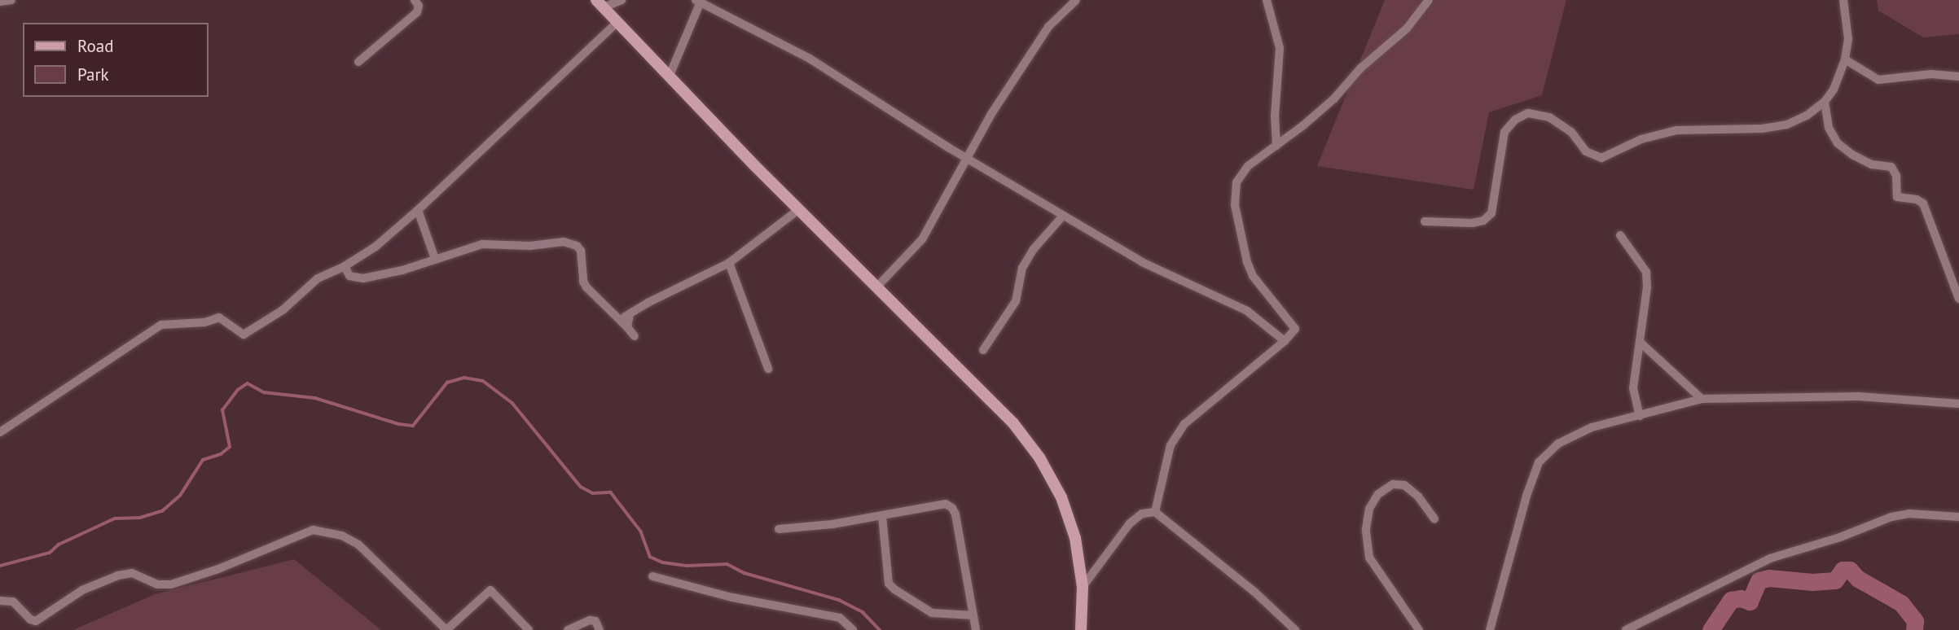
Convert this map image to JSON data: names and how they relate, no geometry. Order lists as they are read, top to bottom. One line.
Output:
{"legend":["Road","Park"]}
